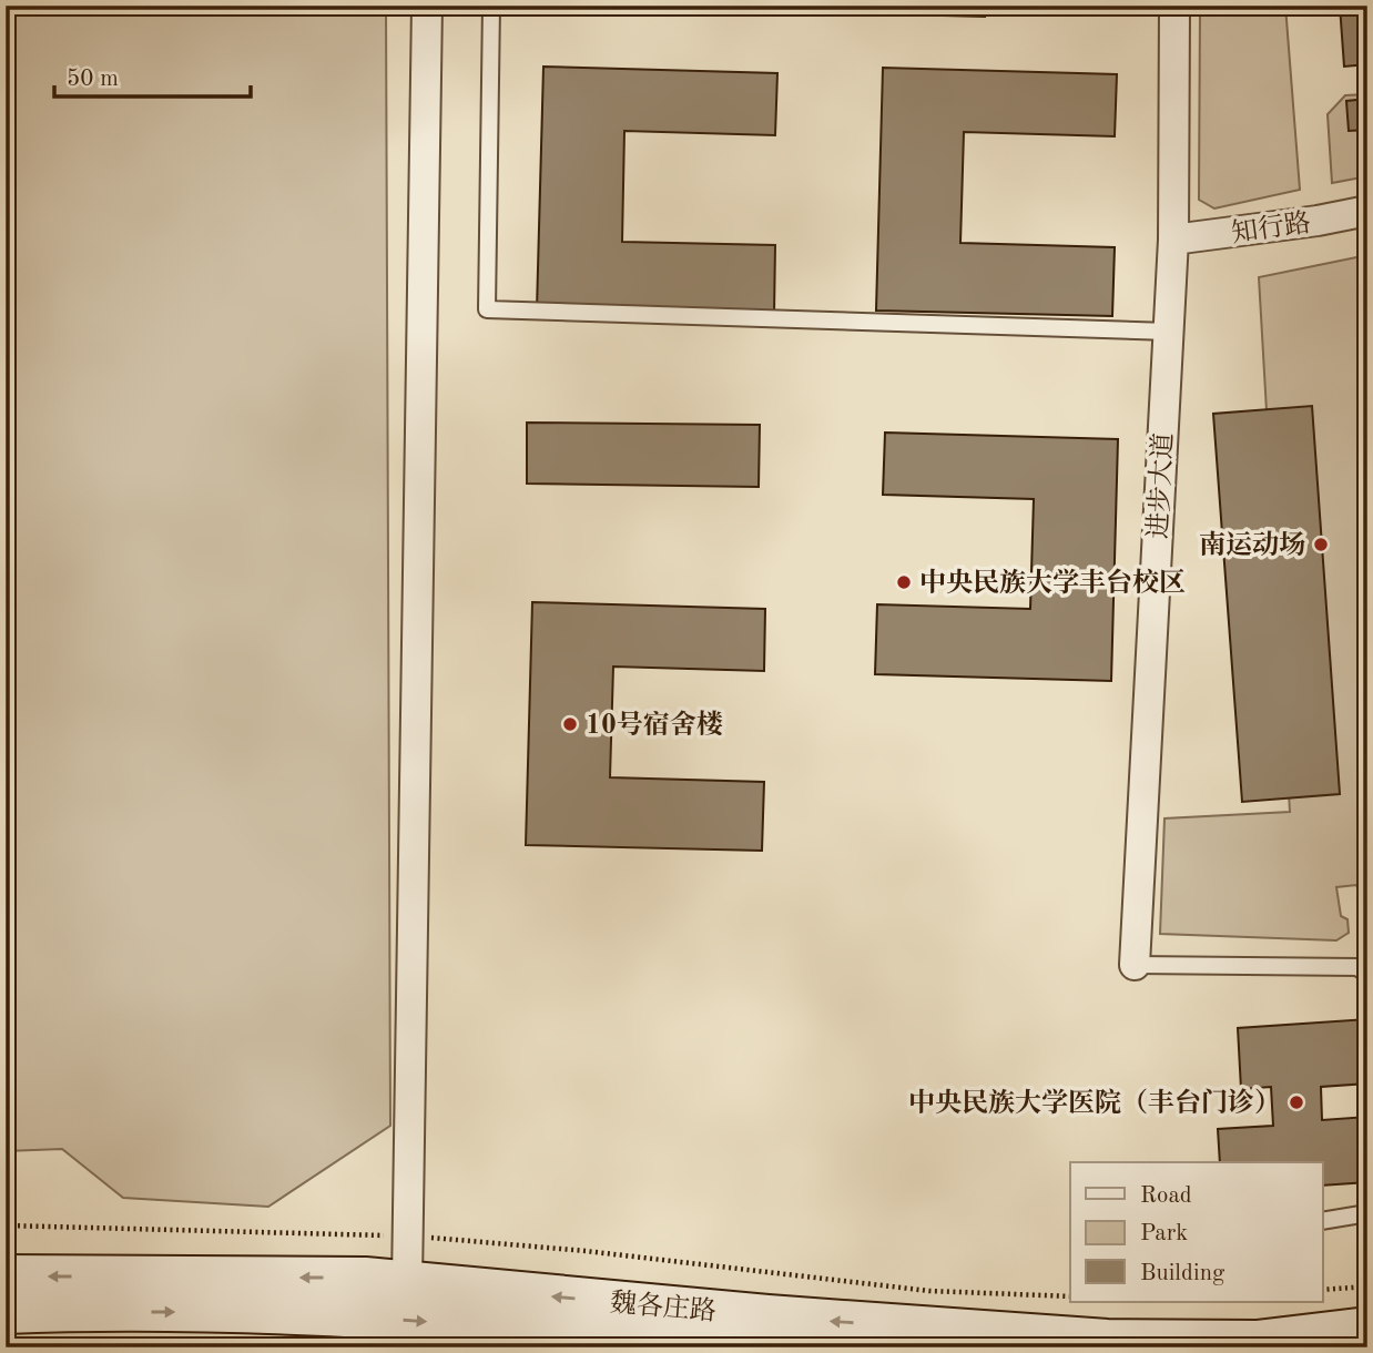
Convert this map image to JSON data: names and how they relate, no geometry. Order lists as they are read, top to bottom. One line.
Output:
{"streets":{"main road":["魏各庄路"],"street":["知行路","进步大道"]},"crossings":[["知行路","进步大道"]],"places":["南运动场","中央民族大学丰台校区","10号宿舍楼","中央民族大学医院（丰台门诊）"],"legend":["Road","Park","Building"],"scale_bar":"50 m"}
